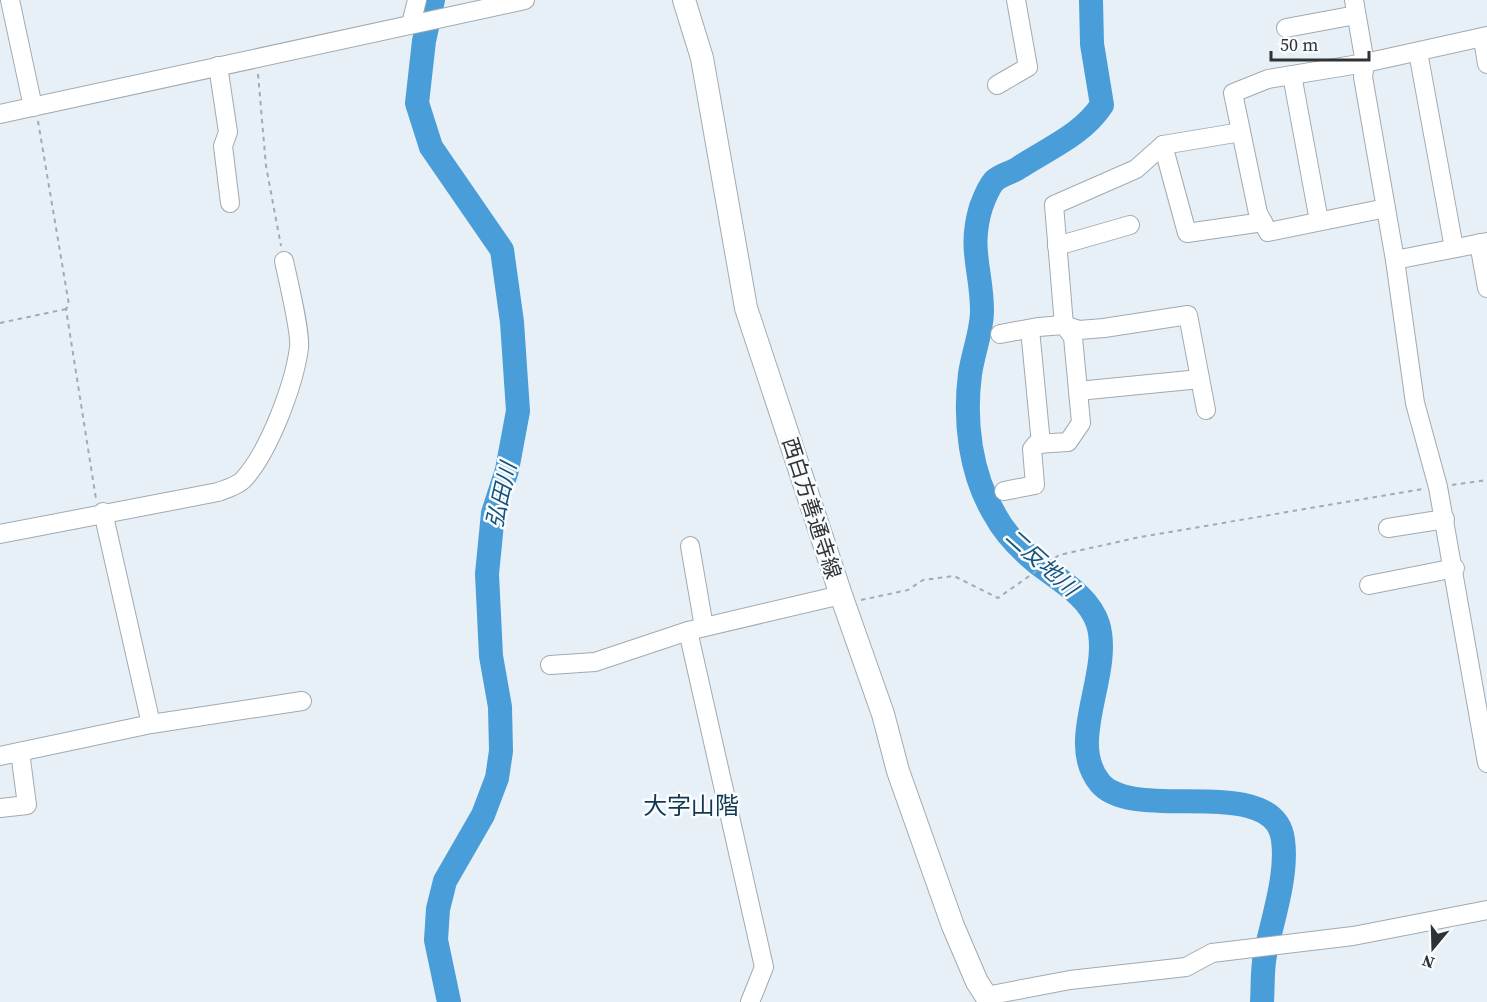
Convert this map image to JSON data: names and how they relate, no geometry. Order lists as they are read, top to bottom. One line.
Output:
{"streets":{"main road":["西白方善通寺線"]},"districts":["大字山階"],"water":["弘田川","二反地川"],"scale_bar":"50 m","north":"bottom"}
